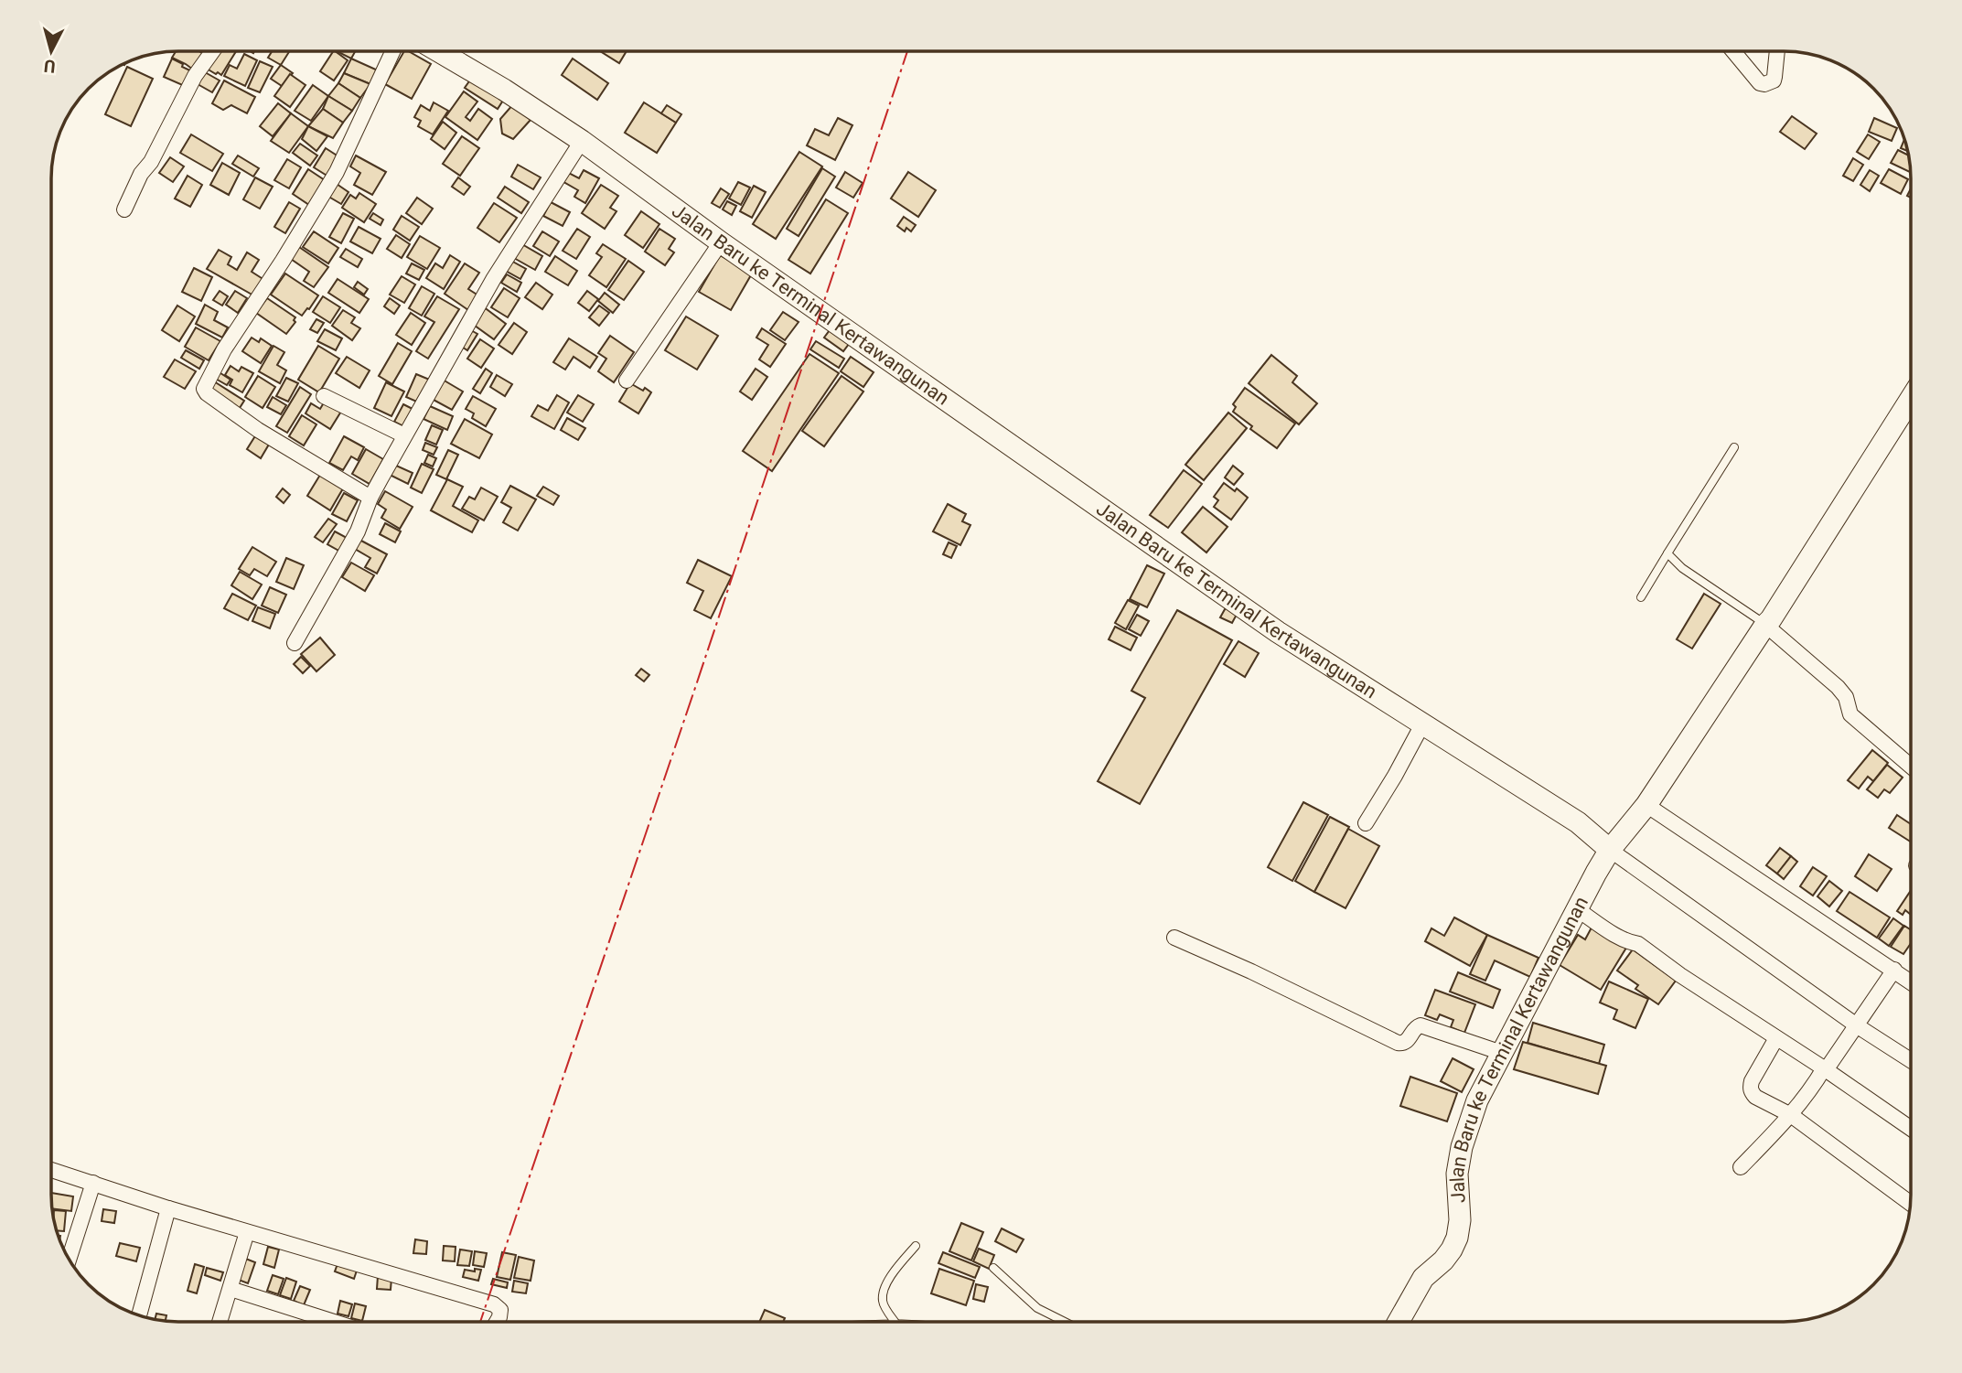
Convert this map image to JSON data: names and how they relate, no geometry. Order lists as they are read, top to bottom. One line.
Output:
{"streets":{"main road":["Jalan Baru ke Terminal Kertawangunan"]},"north":"bottom"}
